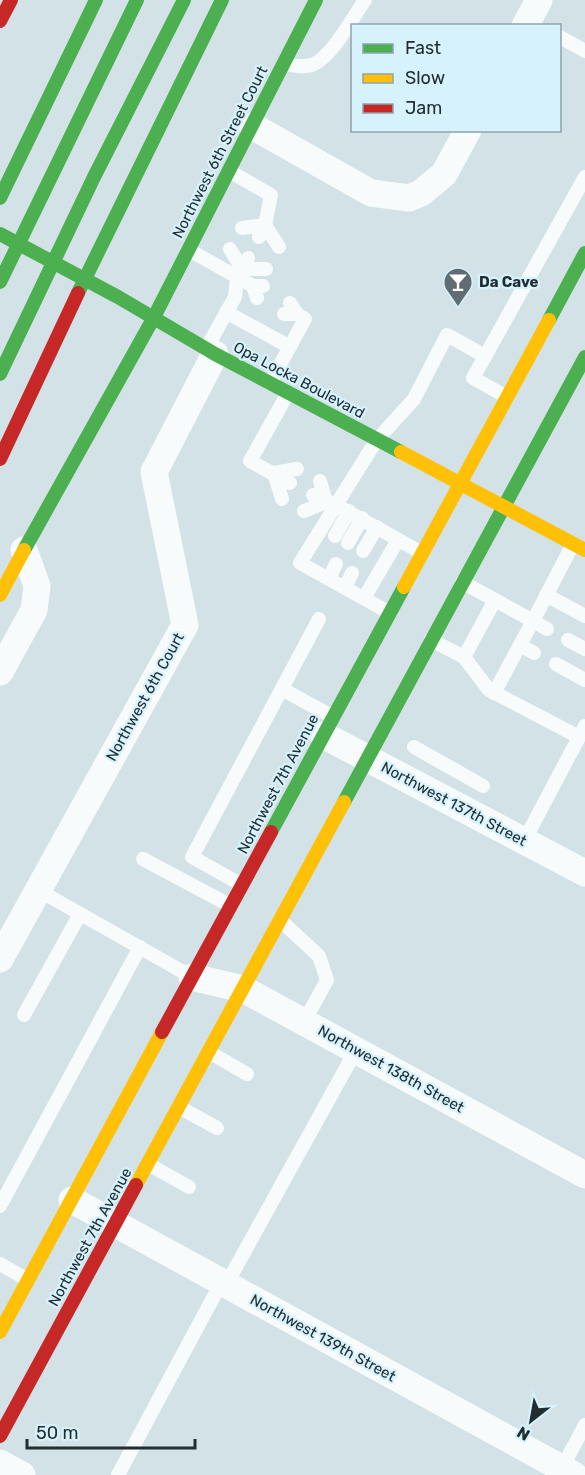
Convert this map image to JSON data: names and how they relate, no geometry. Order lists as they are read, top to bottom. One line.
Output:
{"streets":{"main road":["Northwest 6th Street Court","Opa Locka Boulevard","Northwest 7th Avenue"],"street":["Northwest 6th Court","Northwest 137th Street","Northwest 138th Street","Northwest 139th Street"]},"crossings":[["Northwest 6th Street Court","Opa Locka Boulevard"],["Opa Locka Boulevard","Northwest 6th Court"],["Opa Locka Boulevard","Northwest 7th Avenue"],["Northwest 7th Avenue","Northwest 137th Street"],["Northwest 7th Avenue","Northwest 138th Street"],["Northwest 7th Avenue","Northwest 139th Street"]],"places":{"bar":["Da Cave"]},"legend":["Fast","Slow","Jam"],"scale_bar":"50 m","north":"bottom left"}
